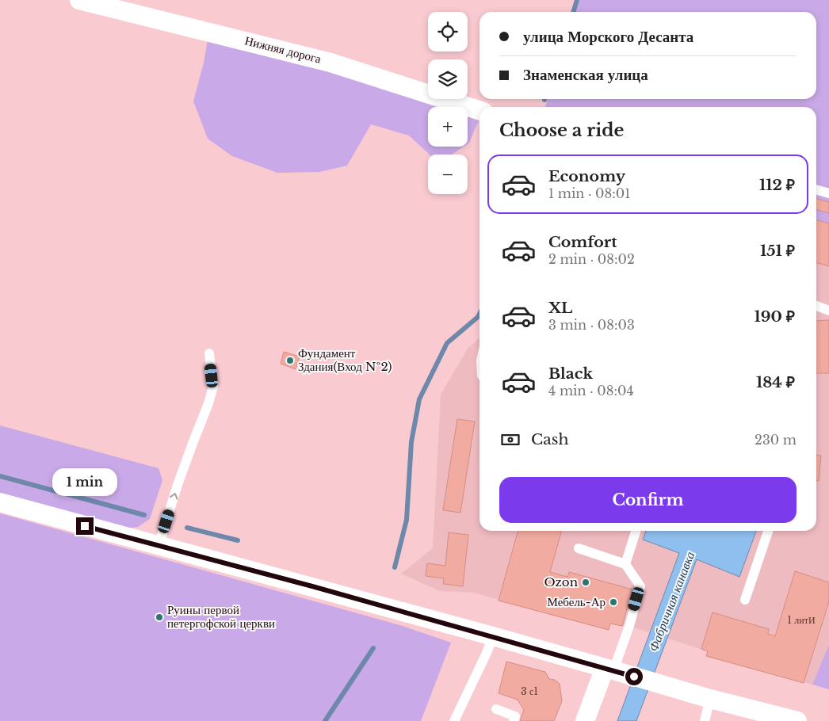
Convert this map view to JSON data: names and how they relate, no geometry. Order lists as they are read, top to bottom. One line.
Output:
{"streets":{"street":["Нижняя дорога"]},"water":["Фабричная канавка"],"places":["Фундамент Здания(Вход №2)","Ozon","Мебель-Ар","Руины первой петергофской церкви"],"house_numbers":["1 литИ","3 с1"],"page":{"map_buttons":["+","−"],"banner":["улица Морского Десанта","Знаменская улица"],"heading":"Choose a ride","list":[{"name":"Economy","note":"1 min · 08:01","value":"112 ₽"},{"name":"Comfort","note":"2 min · 08:02","value":"151 ₽"},{"name":"XL","note":"3 min · 08:03","value":"190 ₽"},{"name":"Black","note":"4 min · 08:04","value":"184 ₽"}],"pay":["Cash","230 m"],"bubble":"1 min","buttons":"Confirm"}}
